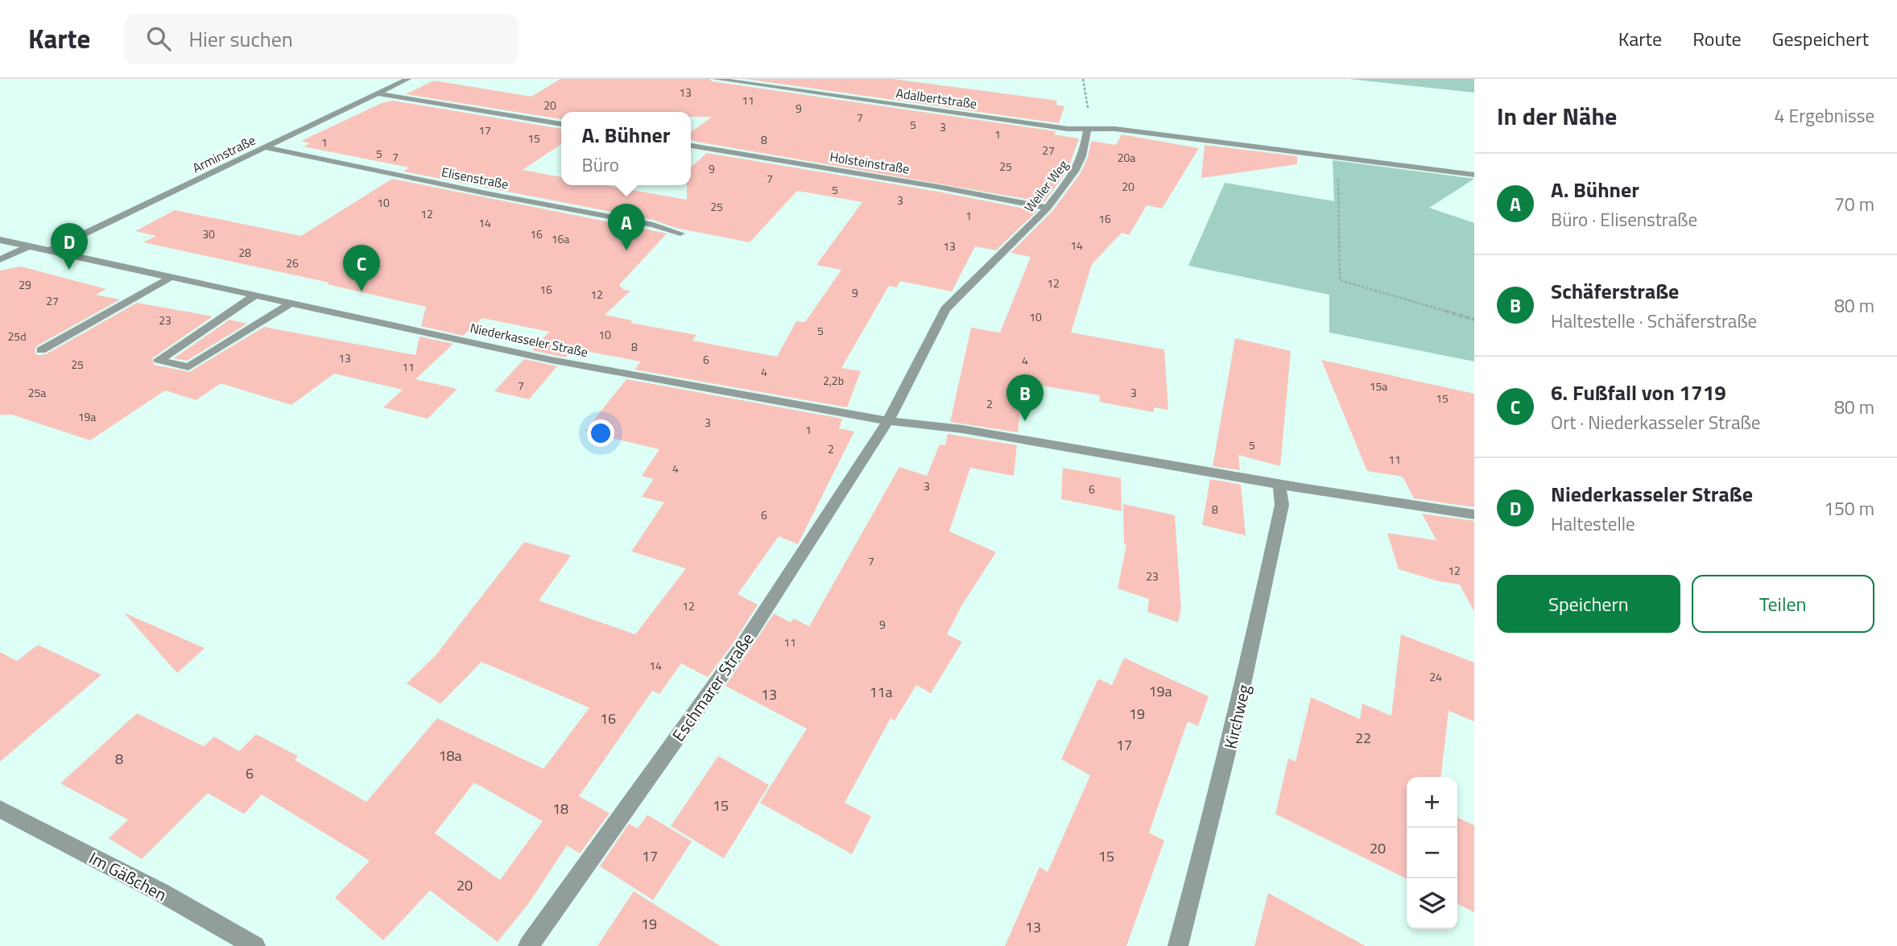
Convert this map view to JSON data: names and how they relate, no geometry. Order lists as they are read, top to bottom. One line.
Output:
{"streets":{"street":["Adalbertstraße","Arminstraße","Holsteinstraße","Elisenstraße","Weiler Weg","Niederkasseler Straße","Eschmarer Straße","Kirchweg","Im Gäßchen"]},"crossings":[["Adalbertstraße","Weiler Weg"],["Arminstraße","Elisenstraße"],["Arminstraße","Niederkasseler Straße"],["Holsteinstraße","Weiler Weg"],["Weiler Weg","Niederkasseler Straße"],["Weiler Weg","Eschmarer Straße"],["Niederkasseler Straße","Eschmarer Straße"],["Niederkasseler Straße","Kirchweg"]],"house_numbers":["13","11","20","9","7","5","3","17","1","15","8","1","27","5","7","20a","25","9","7","20","5","3","10","25","12","1","16","14","30","16","16a","14","13","28","26","12","29","16","9","12","27","10","23","5","10","25d","8","13","6","4","25","11","4","2,2b","7","15a","25a","3","15","2","19a","3","1","5","2","11","4","3","6","8","6","7","12","23","12","9","11","14","24","19a","11a","13","19","16","22","17","18a","8","6","15","18","20","17","15","20","19","13"],"page":{"header":"Karte","search":"Hier suchen","nav":["Karte","Route","Gespeichert"],"heading":["In der Nähe","4 Ergebnisse"],"popup":["A. Bühner","Büro"],"list":[{"mark":"A","name":"A. Bühner","note":"Büro · Elisenstraße","value":"70 m"},{"mark":"B","name":"Schäferstraße","note":"Haltestelle · Schäferstraße","value":"80 m"},{"mark":"C","name":"6. Fußfall von 1719","note":"Ort · Niederkasseler Straße","value":"80 m"},{"mark":"D","name":"Niederkasseler Straße","note":"Haltestelle","value":"150 m"}],"pins":["A","D","C","B"],"buttons":["Speichern","Teilen"],"map_buttons":["+","−"]}}
